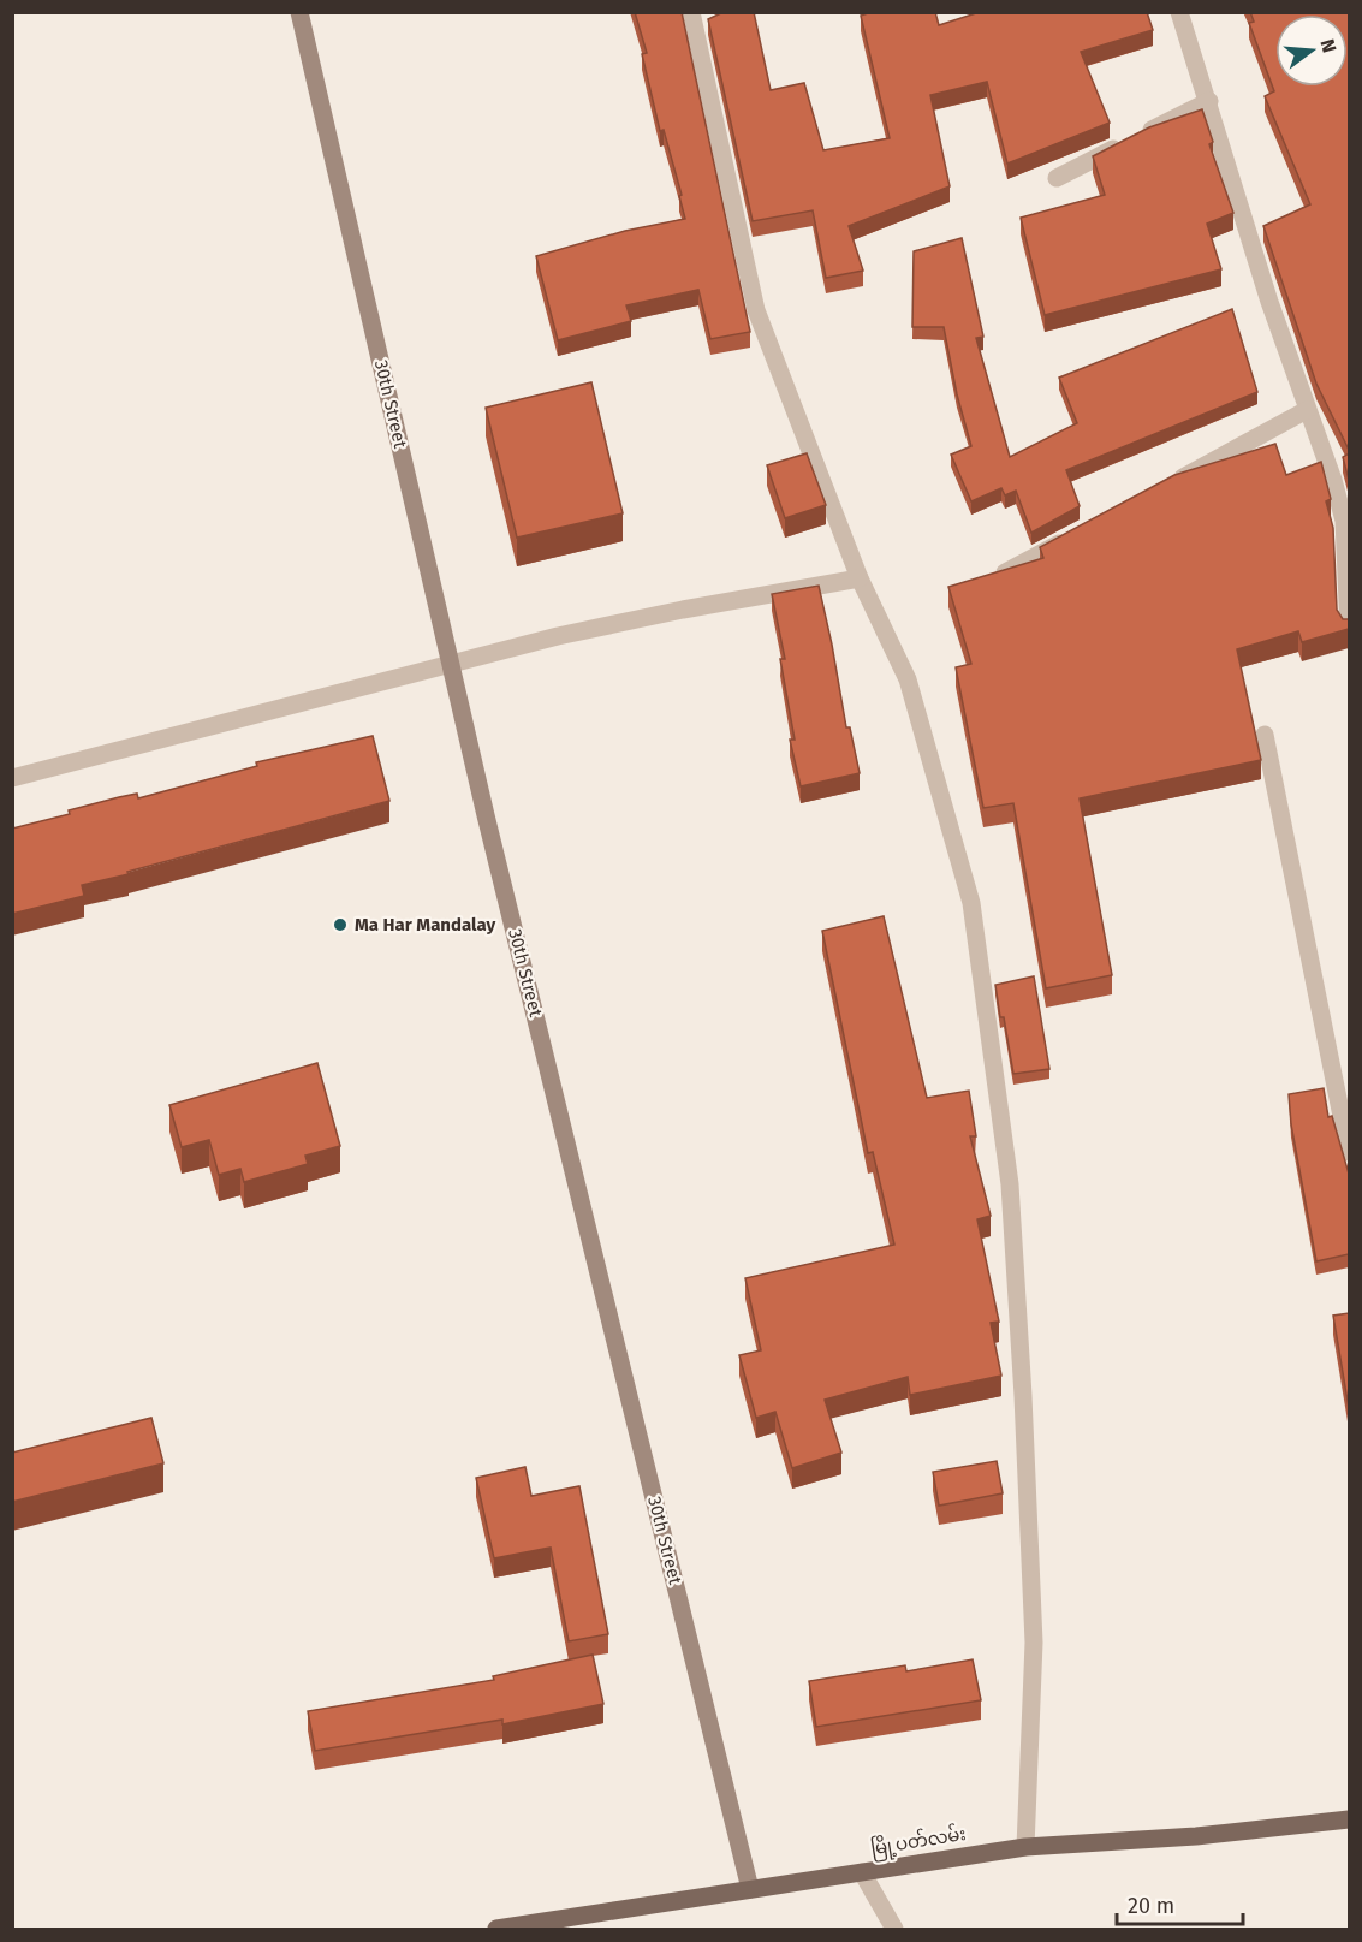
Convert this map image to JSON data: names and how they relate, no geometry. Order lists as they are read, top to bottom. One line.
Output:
{"streets":{"main road":["30th Street","မြို့ပတ်လမ်း"]},"crossings":[["30th Street","မြို့ပတ်လမ်း"]],"places":["Ma Har Mandalay"],"scale_bar":"20 m","north":"right"}
